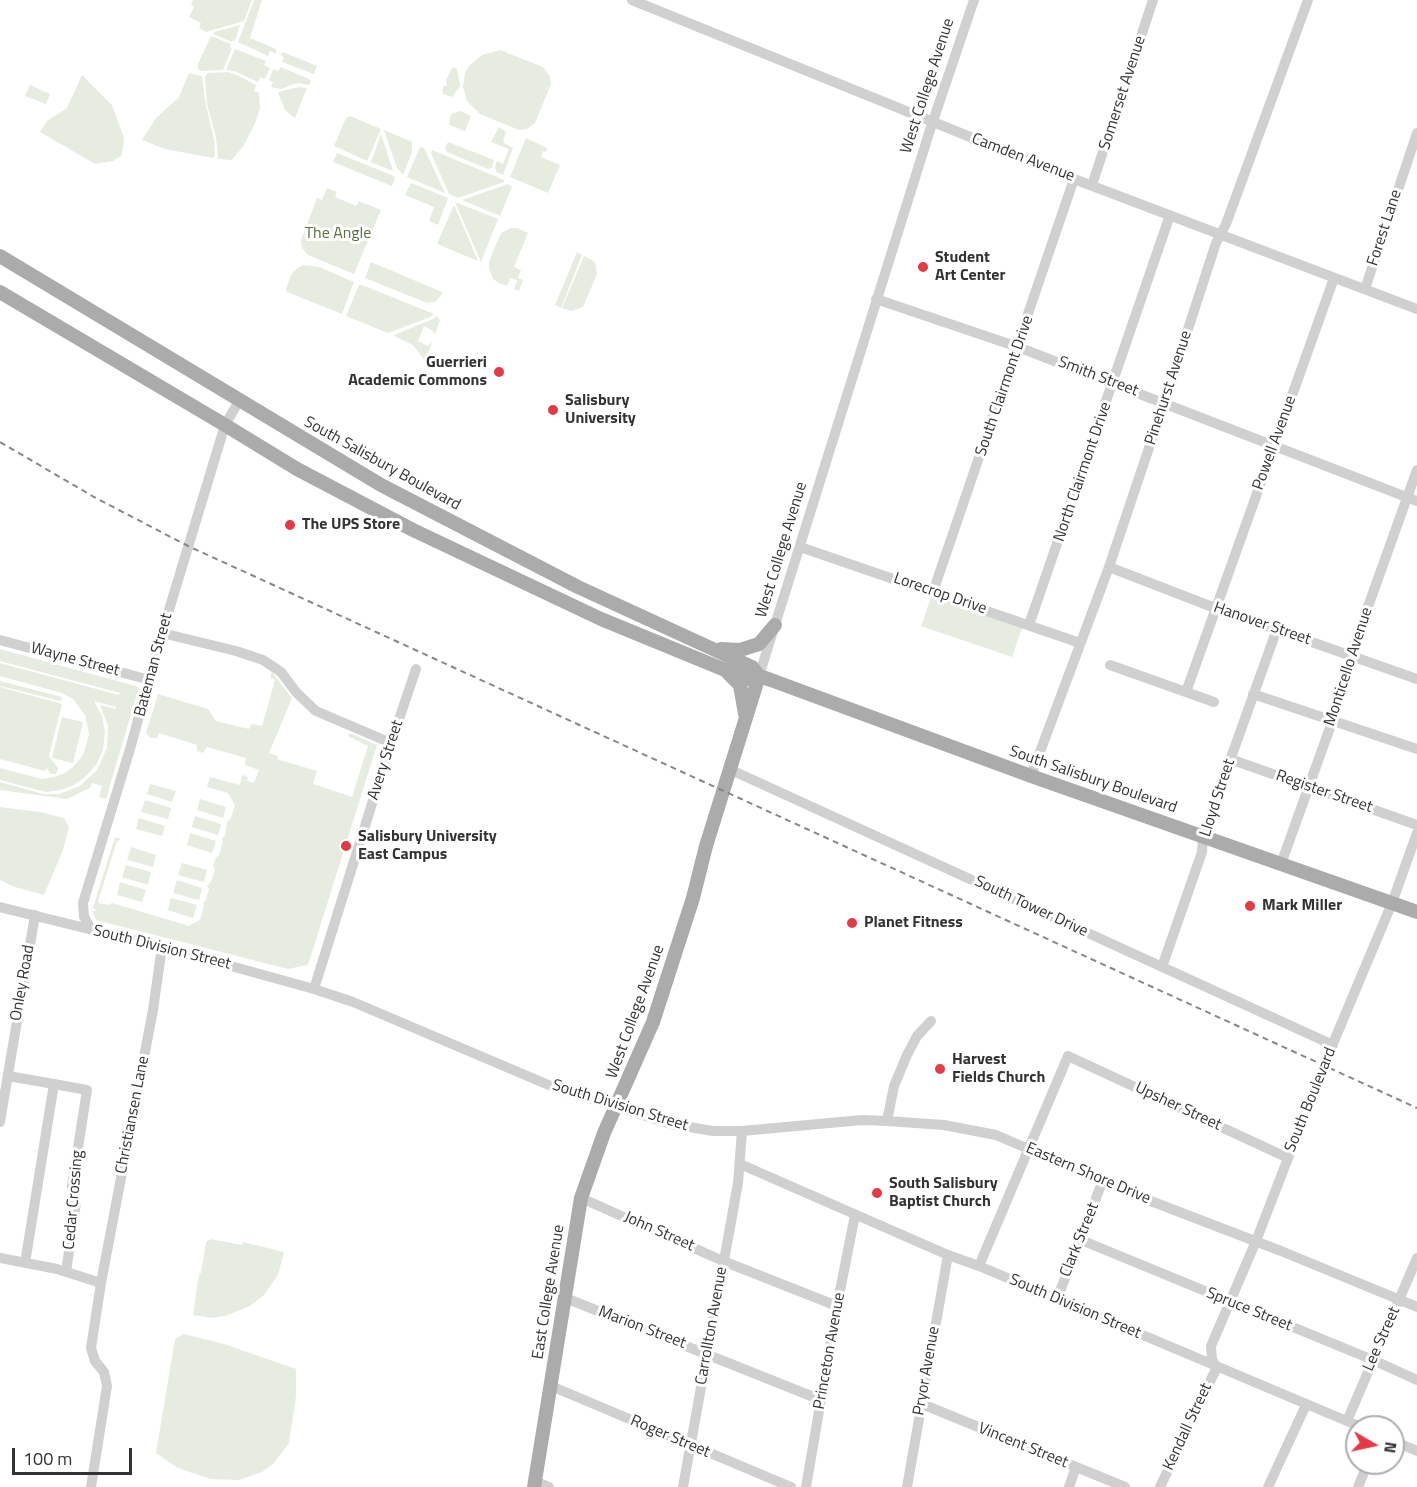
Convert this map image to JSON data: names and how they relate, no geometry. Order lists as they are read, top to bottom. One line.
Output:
{"streets":{"main road":["West College Avenue","South Salisbury Boulevard","East College Avenue"],"street":["Somerset Avenue","Camden Avenue","Forest Lane","Smith Street","South Clairmont Drive","Pinehurst Avenue","Powell Avenue","North Clairmont Drive","Lorecrop Drive","Hanover Street","Wayne Street","Bateman Street","Monticello Avenue","Avery Street","Register Street","Lloyd Street","South Tower Drive","South Division Street","Onley Road","South Boulevard","Upsher Street","Christiansen Lane","Eastern Shore Drive","Cedar Crossing","John Street","Clark Street","Spruce Street","Carrollton Avenue","Marion Street","Lee Street","Princeton Avenue","Pryor Avenue","Kendall Street","Roger Street","Vincent Street"]},"crossings":[["West College Avenue","Camden Avenue"],["West College Avenue","Smith Street"],["West College Avenue","South Salisbury Boulevard"],["West College Avenue","Lorecrop Drive"],["West College Avenue","South Tower Drive"],["West College Avenue","South Division Street"],["West College Avenue","East College Avenue"],["Somerset Avenue","Camden Avenue"],["Camden Avenue","Forest Lane"],["Camden Avenue","South Clairmont Drive"],["Camden Avenue","Pinehurst Avenue"],["Camden Avenue","Powell Avenue"],["Camden Avenue","North Clairmont Drive"],["Smith Street","South Clairmont Drive"],["Smith Street","Pinehurst Avenue"],["Smith Street","Powell Avenue"],["Smith Street","North Clairmont Drive"],["Smith Street","Monticello Avenue"],["South Clairmont Drive","Lorecrop Drive"],["Pinehurst Avenue","South Salisbury Boulevard"],["Pinehurst Avenue","Lorecrop Drive"],["Pinehurst Avenue","Hanover Street"],["Powell Avenue","Hanover Street"],["South Salisbury Boulevard","Bateman Street"],["South Salisbury Boulevard","Monticello Avenue"],["South Salisbury Boulevard","Lloyd Street"],["South Salisbury Boulevard","South Boulevard"],["North Clairmont Drive","Lorecrop Drive"],["Hanover Street","Monticello Avenue"],["Hanover Street","Lloyd Street"],["Wayne Street","Bateman Street"],["Bateman Street","South Division Street"],["Monticello Avenue","Register Street"],["Avery Street","South Division Street"],["Register Street","Lloyd Street"],["Lloyd Street","South Tower Drive"],["South Tower Drive","South Boulevard"],["South Division Street","Onley Road"],["South Division Street","South Boulevard"],["South Division Street","Christiansen Lane"],["South Division Street","Eastern Shore Drive"],["South Division Street","Clark Street"],["South Division Street","East College Avenue"],["South Division Street","Carrollton Avenue"],["South Division Street","Princeton Avenue"],["South Division Street","Pryor Avenue"],["South Division Street","Kendall Street"],["Onley Road","Cedar Crossing"],["South Boulevard","Upsher Street"],["South Boulevard","Eastern Shore Drive"],["South Boulevard","Spruce Street"],["South Boulevard","Kendall Street"],["Upsher Street","Eastern Shore Drive"],["Christiansen Lane","Cedar Crossing"],["Eastern Shore Drive","Clark Street"],["Eastern Shore Drive","Lee Street"],["John Street","East College Avenue"],["John Street","Carrollton Avenue"],["John Street","Princeton Avenue"],["Clark Street","Spruce Street"],["East College Avenue","Marion Street"],["East College Avenue","Roger Street"],["Spruce Street","Lee Street"],["Carrollton Avenue","Marion Street"],["Carrollton Avenue","Roger Street"],["Marion Street","Princeton Avenue"],["Pryor Avenue","Vincent Street"]],"parks":["The Angle"],"places":["Student Art Center","Guerrieri Academic Commons","Salisbury University","The UPS Store","Salisbury University East Campus","Mark Miller","Planet Fitness","Harvest Fields Church","South Salisbury Baptist Church"],"scale_bar":"100 m","north":"right"}
